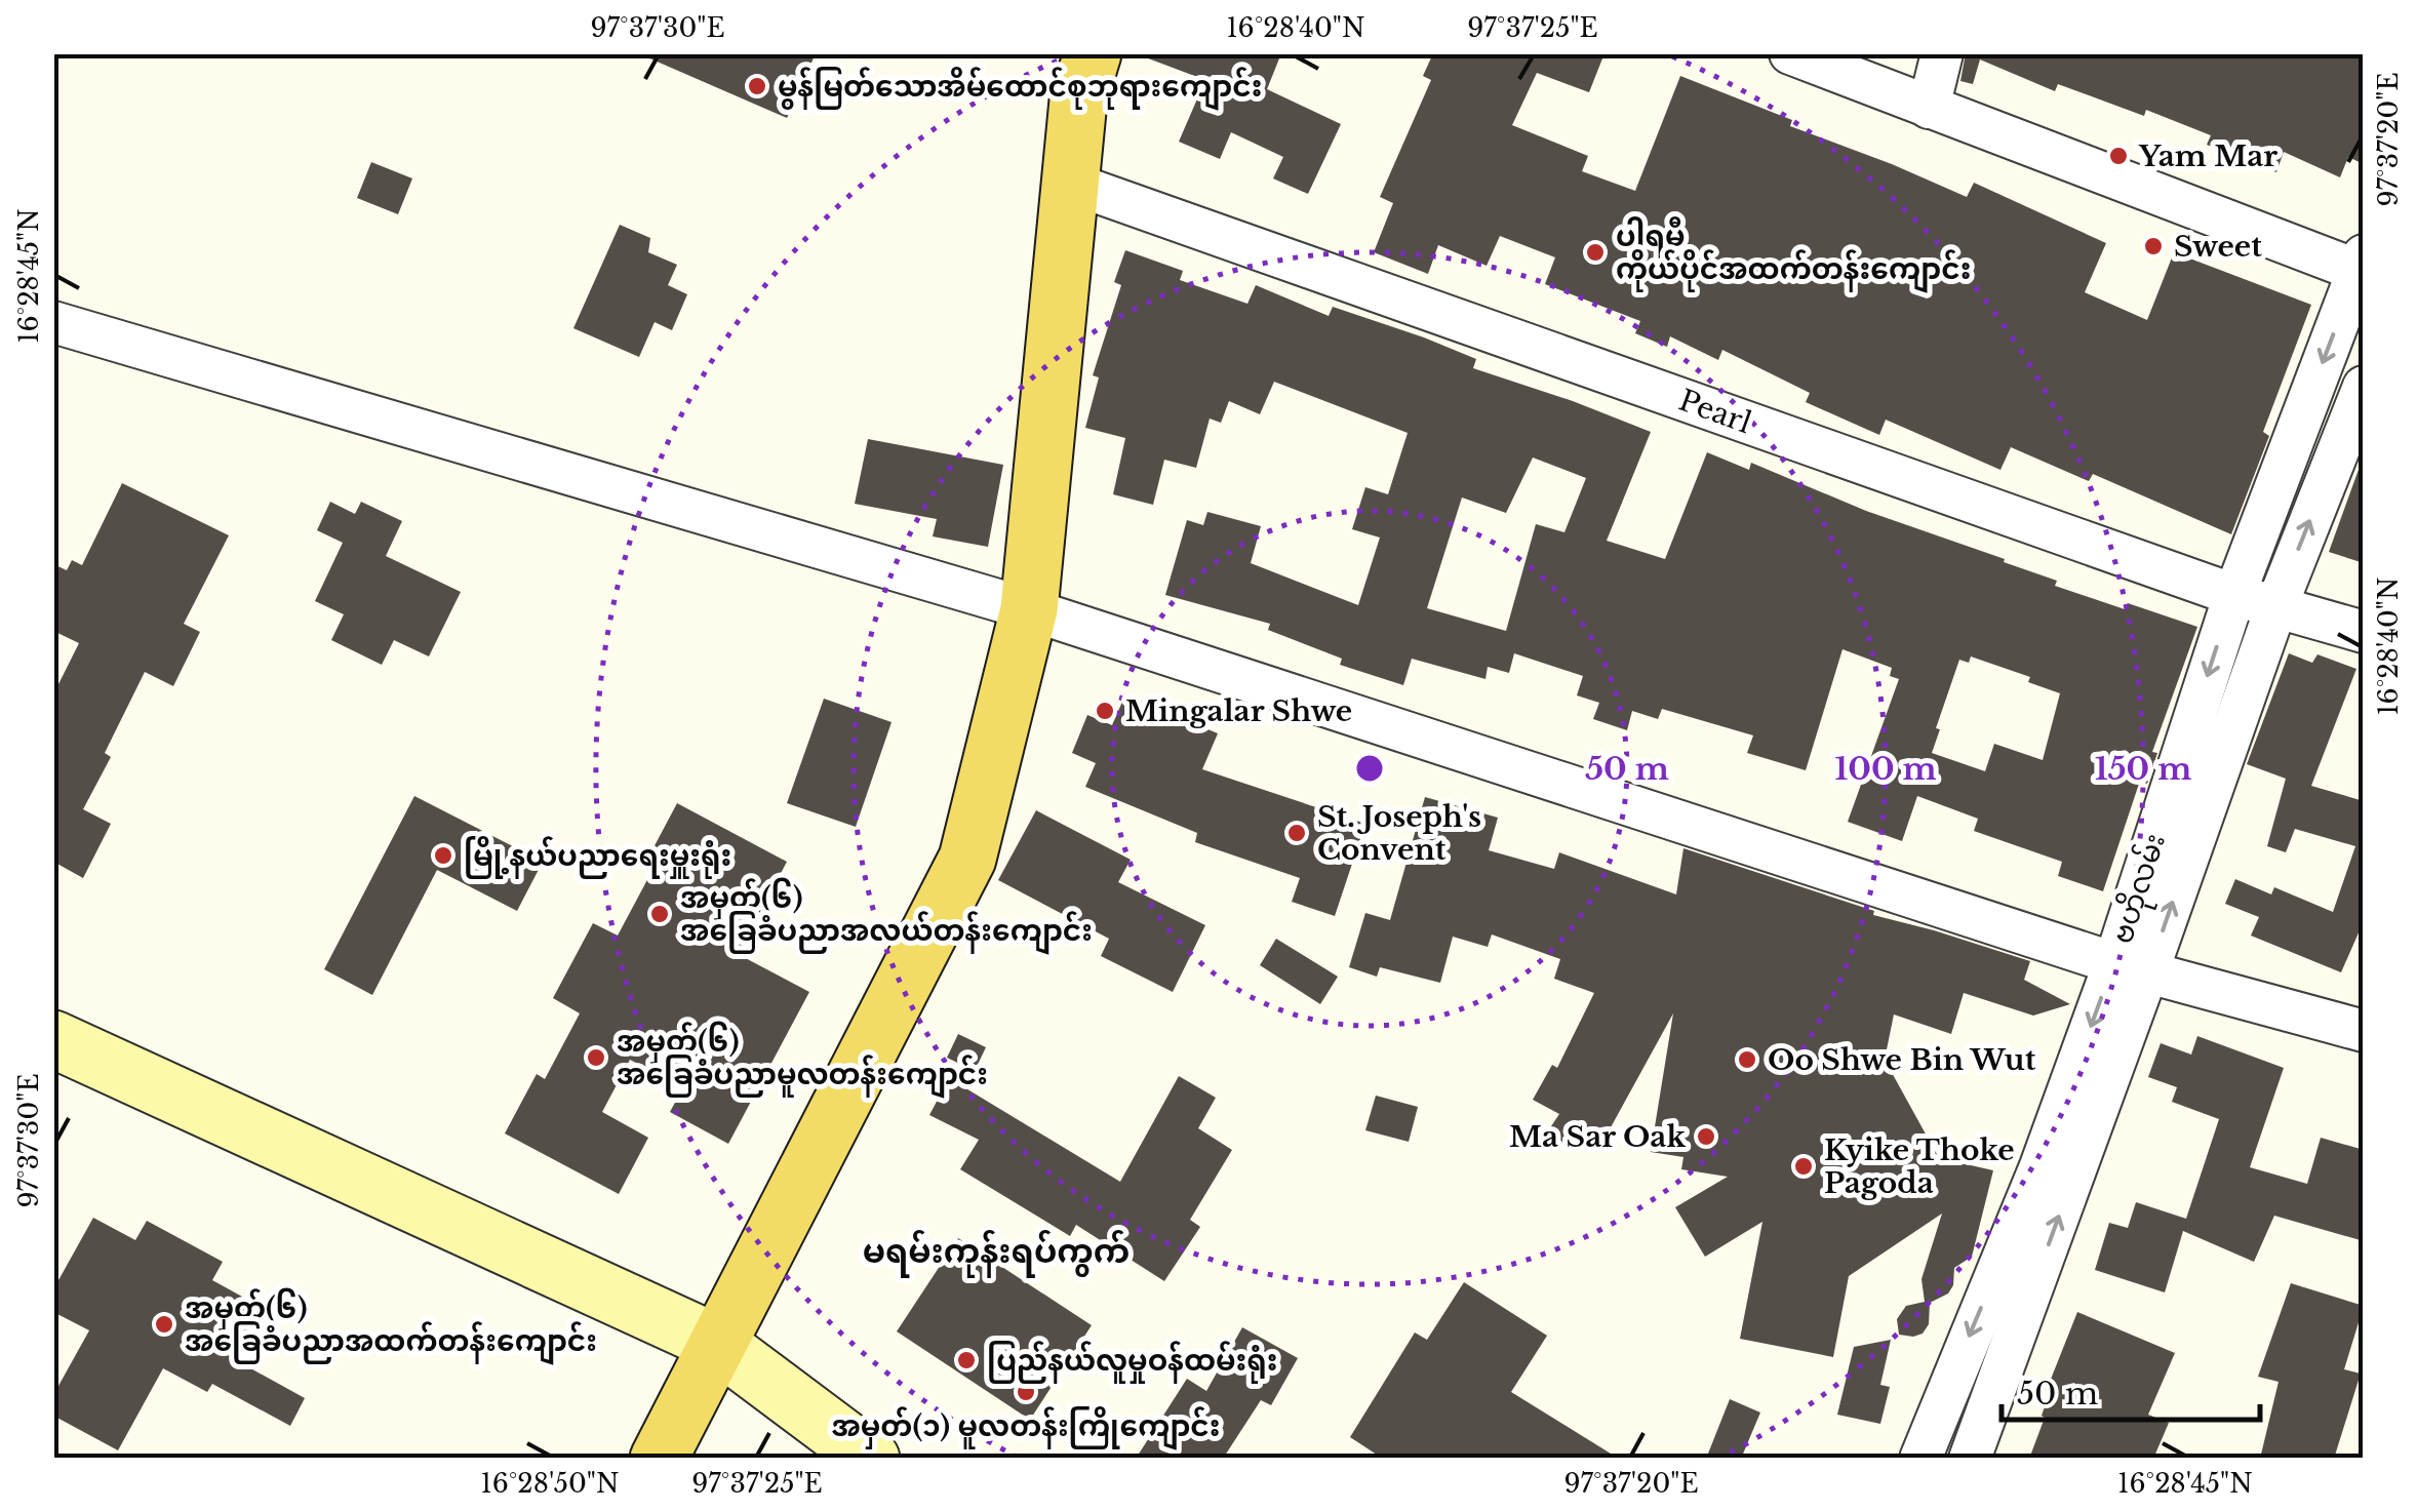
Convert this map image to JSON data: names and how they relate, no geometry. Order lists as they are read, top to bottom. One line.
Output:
{"streets":{"street":["Pearl","ဗဟိုလမ်း"]},"crossings":[["Pearl","ဗဟိုလမ်း"]],"districts":["မရမ်းကုန်းရပ်ကွက်"],"places":["မွန်မြတ်သောအိမ်ထောင်စုဘုရားကျောင်း","Yam Mar","Sweet","ပါရမီ ကိုယ်ပိုင်အထက်တန်းကျောင်း","Mingalar Shwe","St. Joseph's Convent","မြို့နယ်ပညာရေးမှူးရုံး","အမှတ်(၆) အခြေခံပညာအလယ်တန်းကျောင်း","အမှတ်(၆) အခြေခံပညာမူလတန်းကျောင်း","Oo Shwe Bin Wut","Ma Sar Oak","Kyike Thoke Pagoda","အမှတ်(၆) အခြေခံပညာအထက်တန်းကျောင်း","ပြည်နယ်လူမှုဝန်ထမ်းရုံး","အမှတ်(၁) မူလတန်းကြိုကျောင်း"],"scale_bar":"50 m","coordinates":["97°37'30\"E","16°28'40\"N","97°37'25\"E","97°37'20\"E","16°28'45\"N","16°28'50\"N"],"rings":["50 m","100 m","150 m"]}
